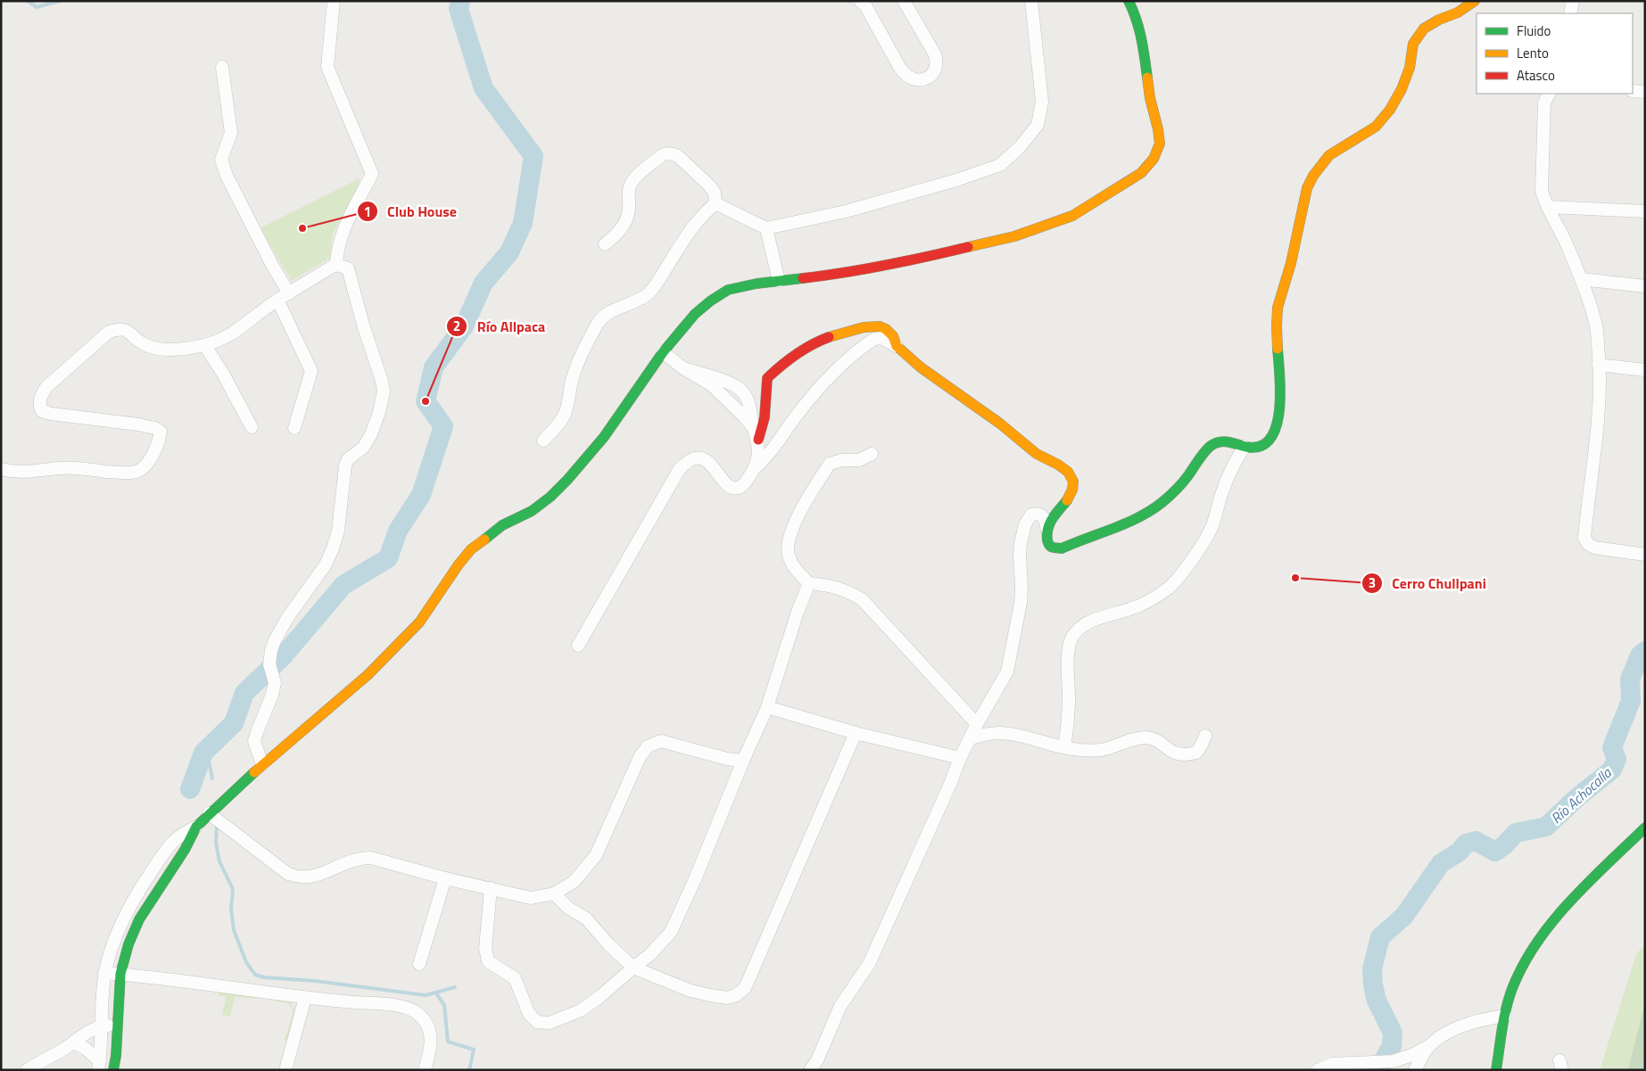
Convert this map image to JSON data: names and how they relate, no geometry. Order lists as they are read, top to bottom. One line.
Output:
{"water":["Río Achocalla"],"places":["Club House","Río Allpaca","Cerro Chullpani"],"legend":["Fluido","Lento","Atasco"]}
